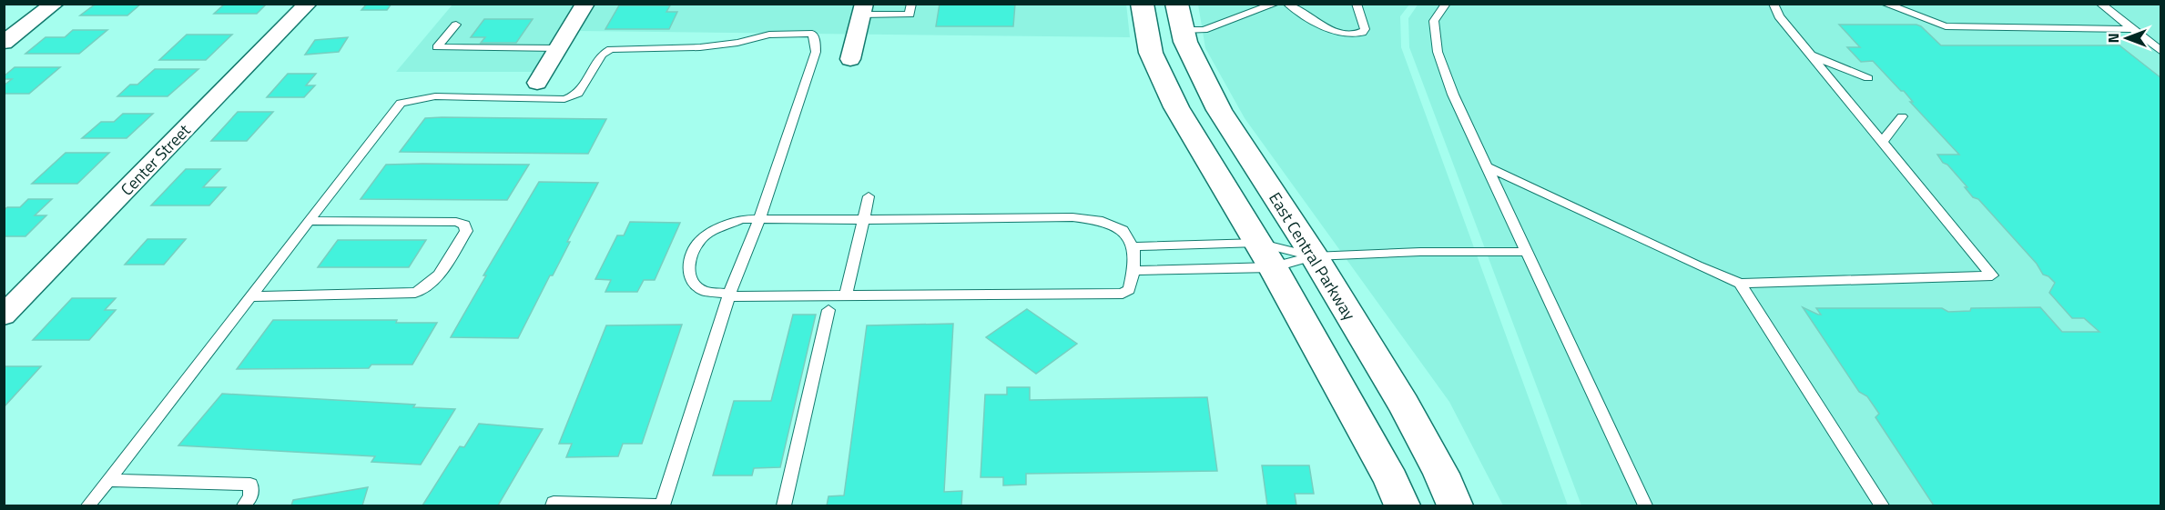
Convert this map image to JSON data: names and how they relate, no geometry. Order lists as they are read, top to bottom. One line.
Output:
{"streets":{"main road":["East Central Parkway"],"street":["Center Street"]},"north":"left"}
